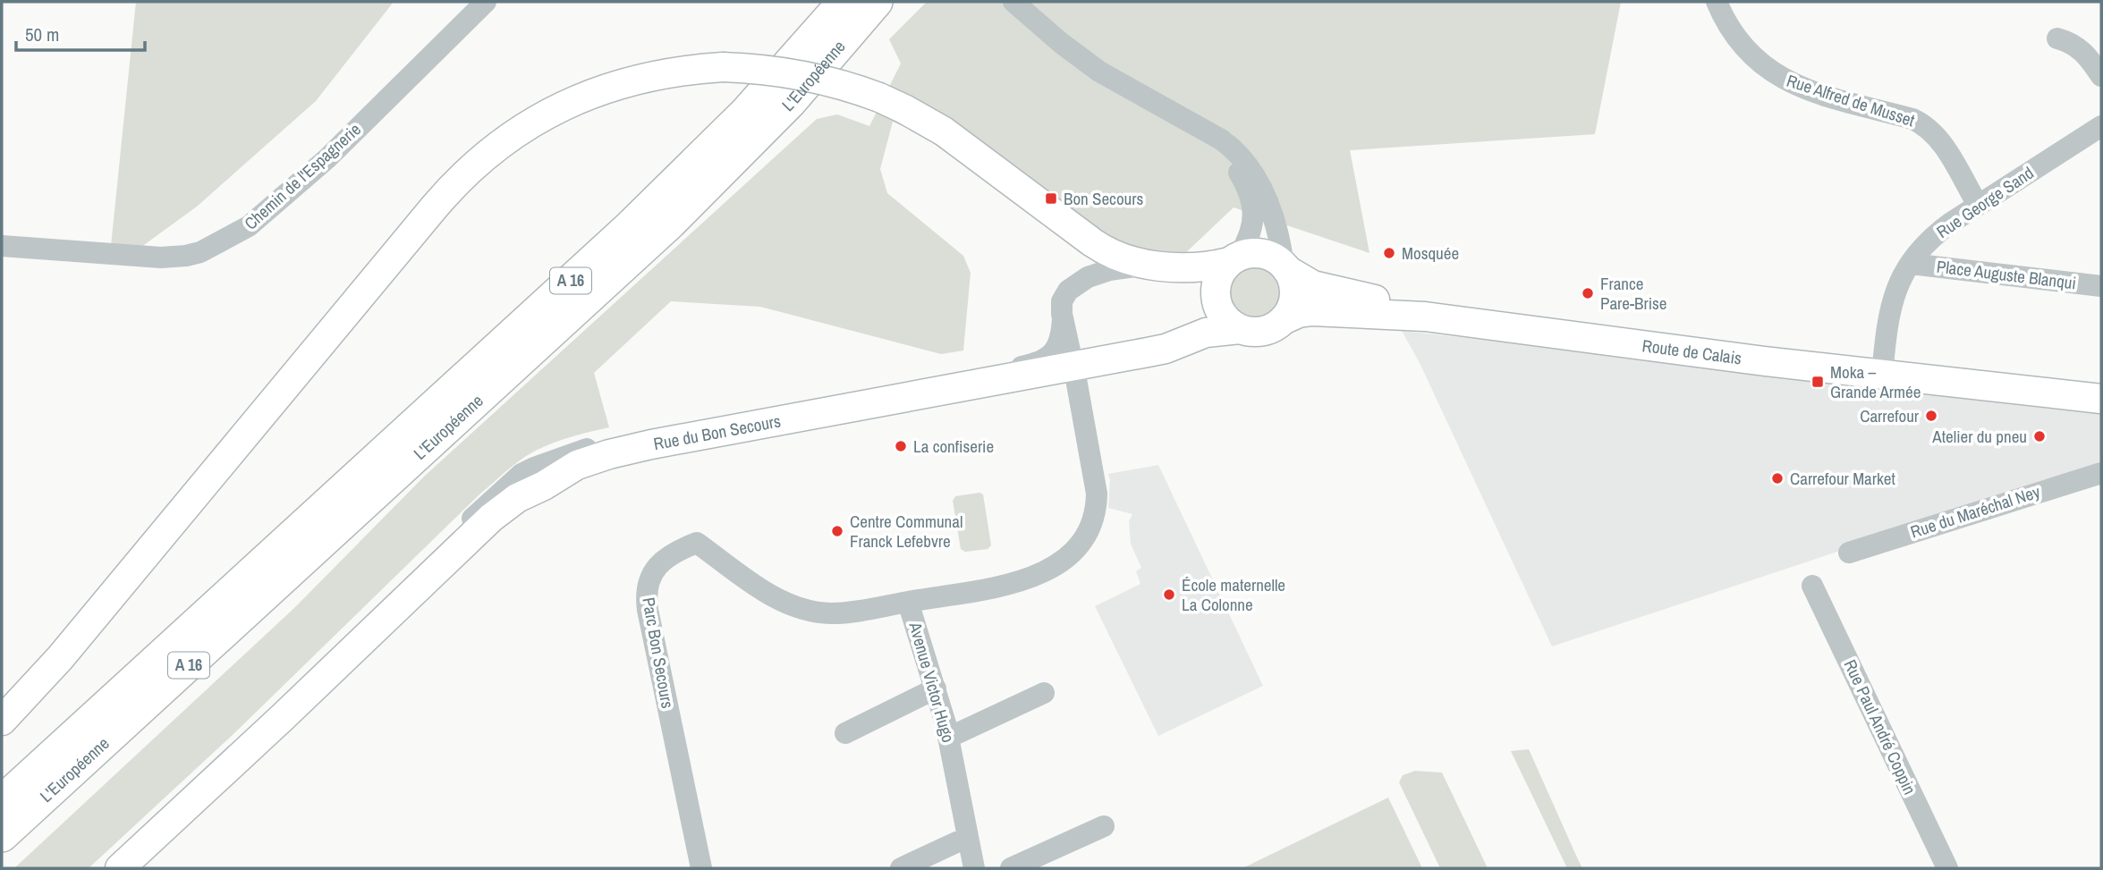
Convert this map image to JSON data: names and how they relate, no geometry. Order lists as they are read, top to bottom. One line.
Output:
{"streets":{"highway":["L'Européenne","A 16"],"main road":["Route de Calais","Rue du Bon Secours"],"street":["Rue Alfred de Musset","Chemin de l'Espagnerie","Rue George Sand","Place Auguste Blanqui","Rue du Maréchal Ney","Parc Bon Secours","Avenue Victor Hugo","Rue Paul André Coppin"]},"crossings":[["Rue Alfred de Musset","Rue George Sand"],["Rue George Sand","Place Auguste Blanqui"],["Rue George Sand","Route de Calais"],["Route de Calais","Rue du Bon Secours"],["Rue du Bon Secours","Avenue Victor Hugo"],["Parc Bon Secours","Avenue Victor Hugo"]],"places":{"transit":["Bon Secours","Moka – Grande Armée"],"other":["Mosquée","France Pare-Brise","Carrefour","Atelier du pneu","La confiserie","Carrefour Market","Centre Communal Franck Lefebvre","École maternelle La Colonne"]},"scale_bar":"50 m"}
